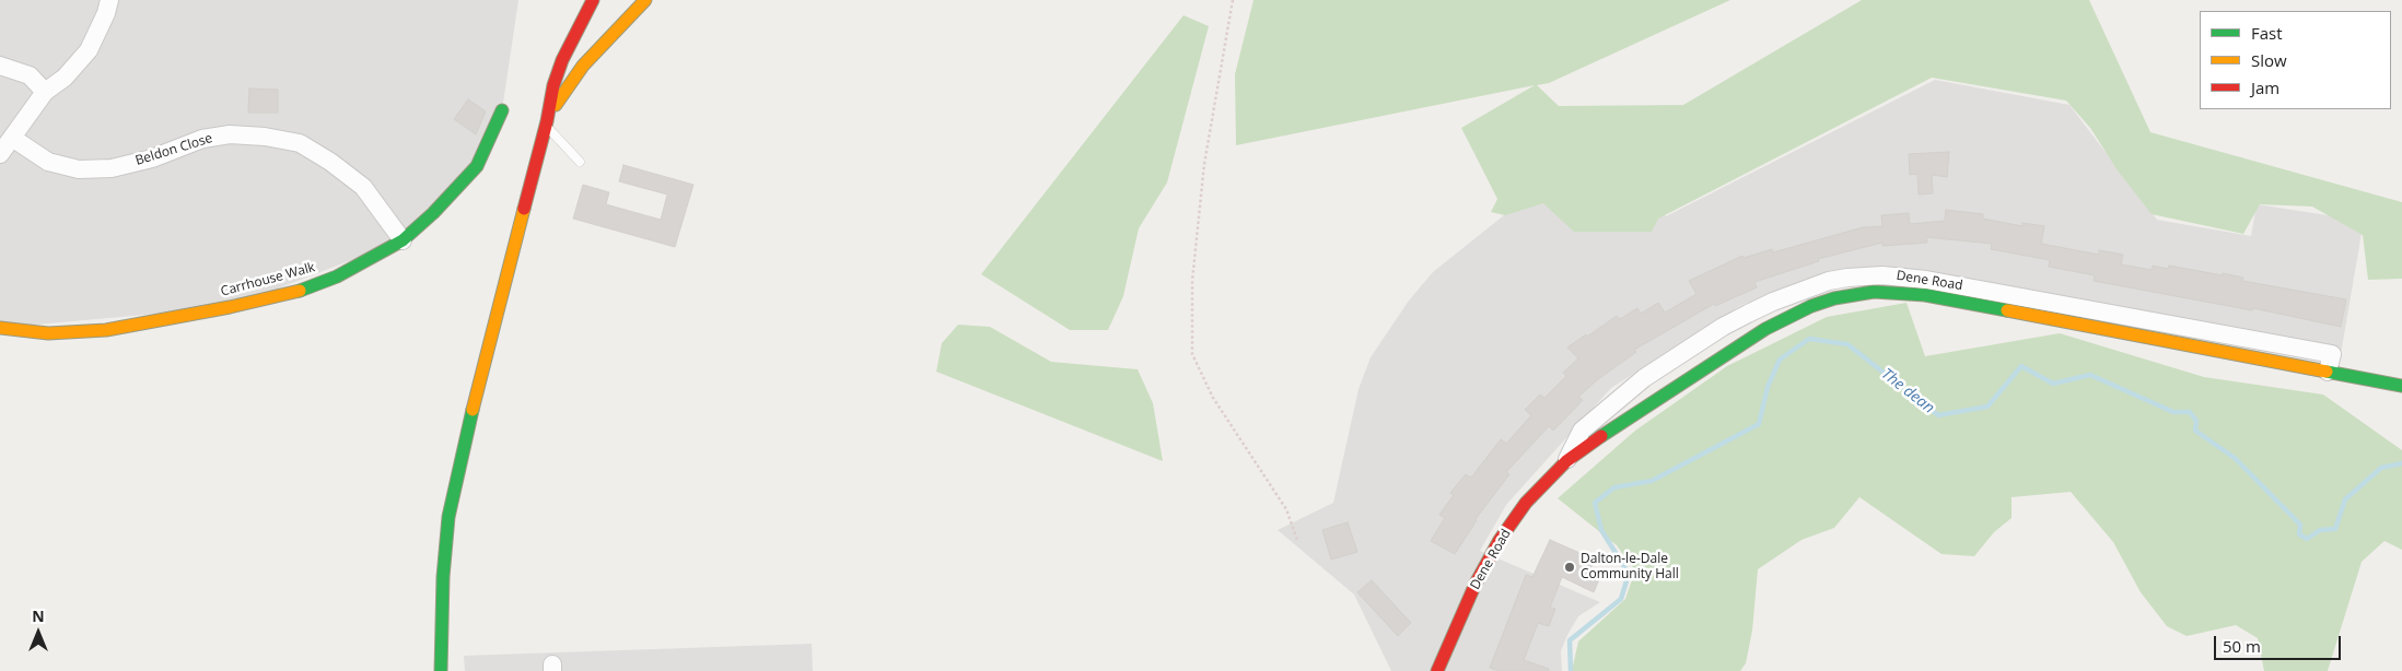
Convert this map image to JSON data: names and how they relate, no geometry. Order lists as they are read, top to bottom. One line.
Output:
{"streets":{"street":["Beldon Close","Carrhouse Walk","Dene Road"]},"crossings":[["Beldon Close","Carrhouse Walk"]],"water":["The dean"],"places":["Dalton-le-Dale Community Hall"],"legend":["Fast","Slow","Jam"],"scale_bar":"50 m","north":"top"}
